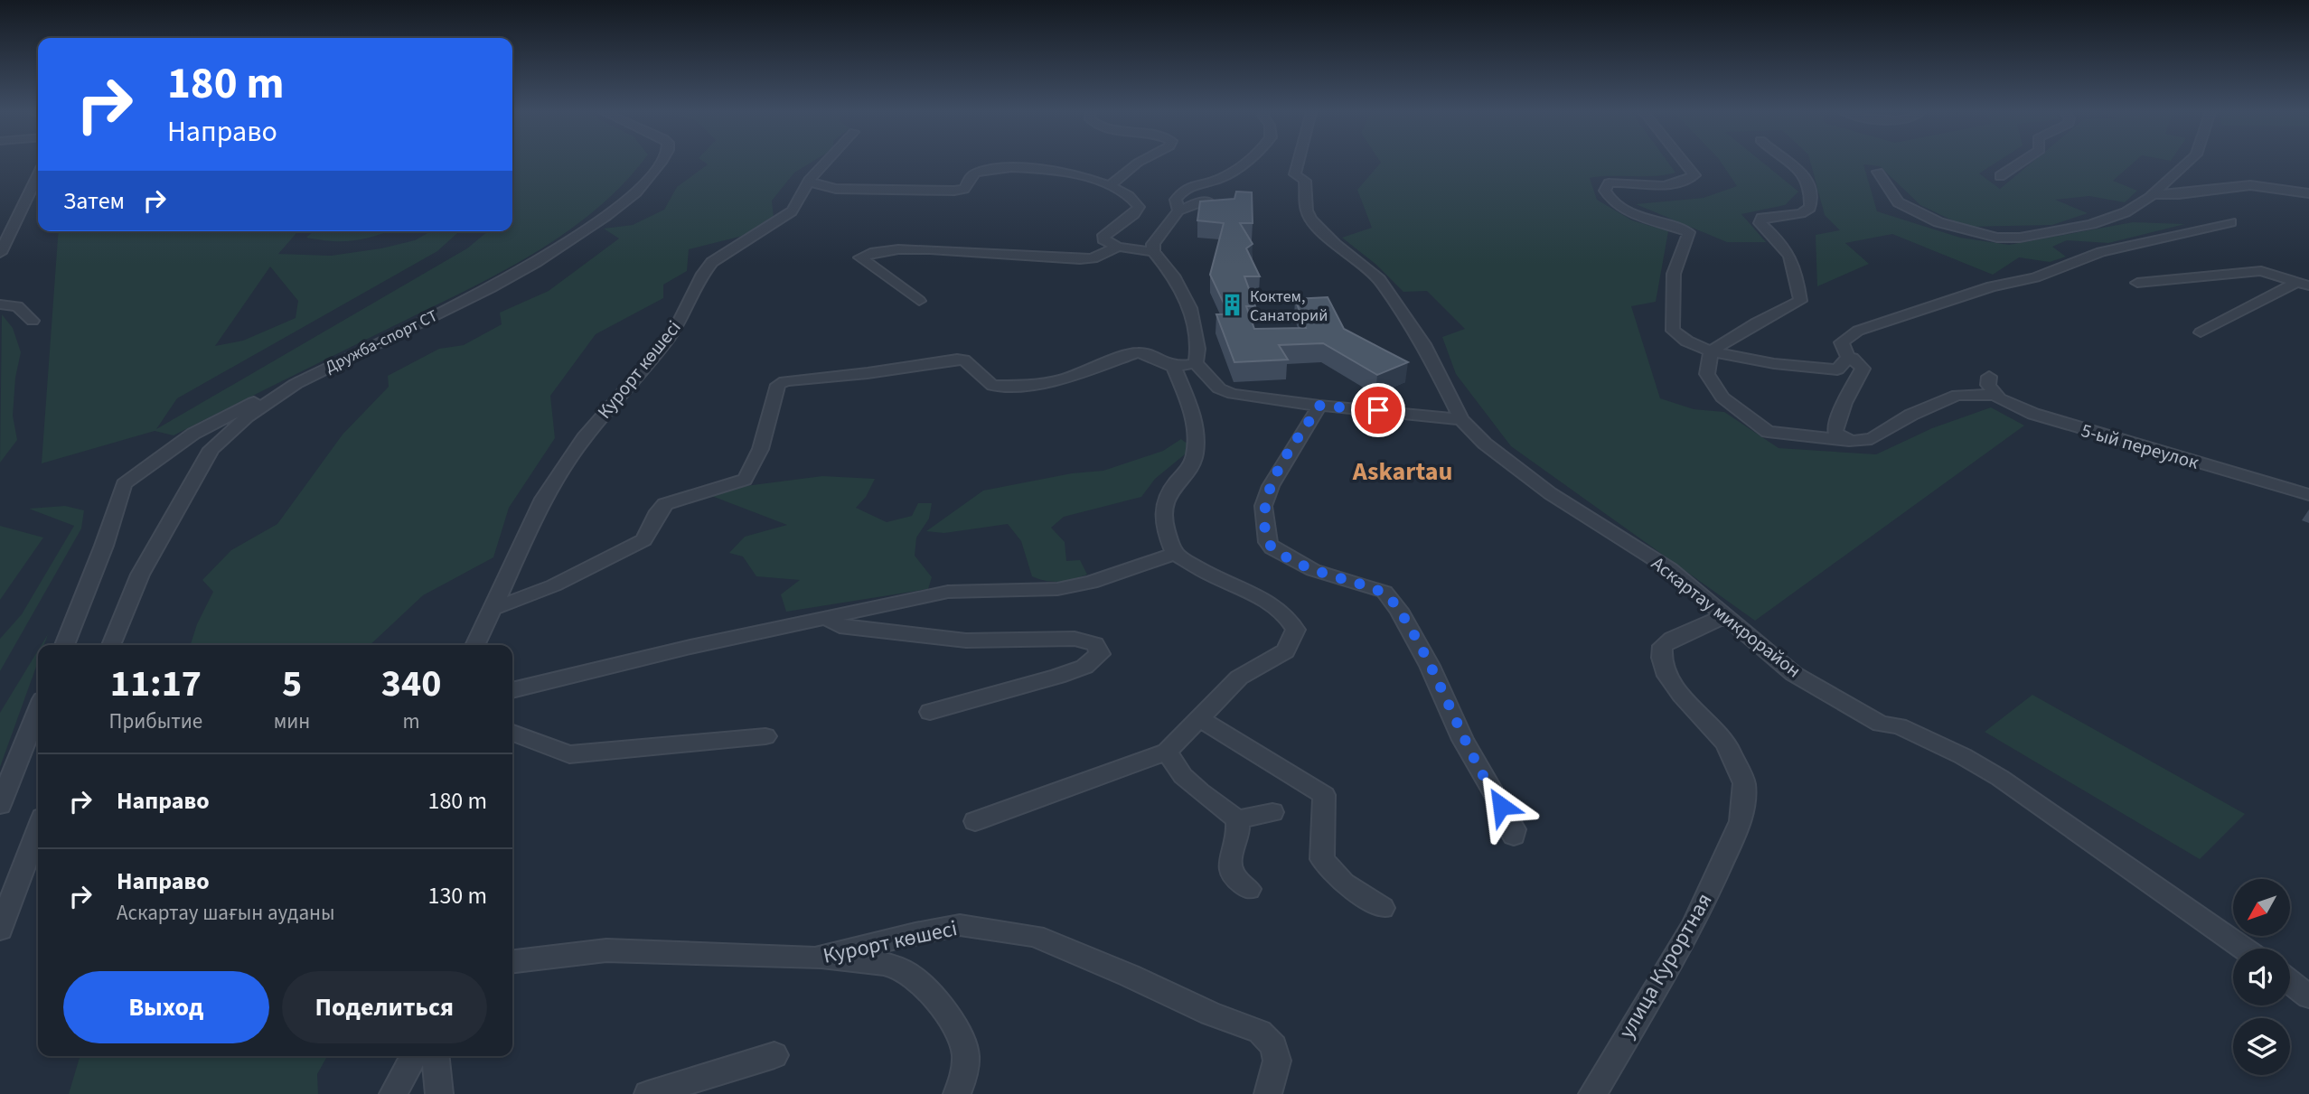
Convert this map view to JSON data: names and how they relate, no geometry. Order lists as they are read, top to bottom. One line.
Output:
{"streets":{"street":["Дружба-спорт СТ","Курорт көшесі","5-ый переулок","Аскартау микрорайон","улица Курортная"]},"crossings":[["Аскартау микрорайон","улица Курортная"]],"districts":["Askartau"],"places":{"building":["Коктем, Санаторий"]},"north":"bottom left","page":{"turn":["180 m","Направо"],"then":"Затем","eta":["11:17","Прибытие","5","мин","340","m"],"list":[{"name":"Направо","value":"180 m"},{"name":"Направо","note":"Аскартау шағын ауданы","value":"130 m"}],"buttons":["Выход","Поделиться"]}}
